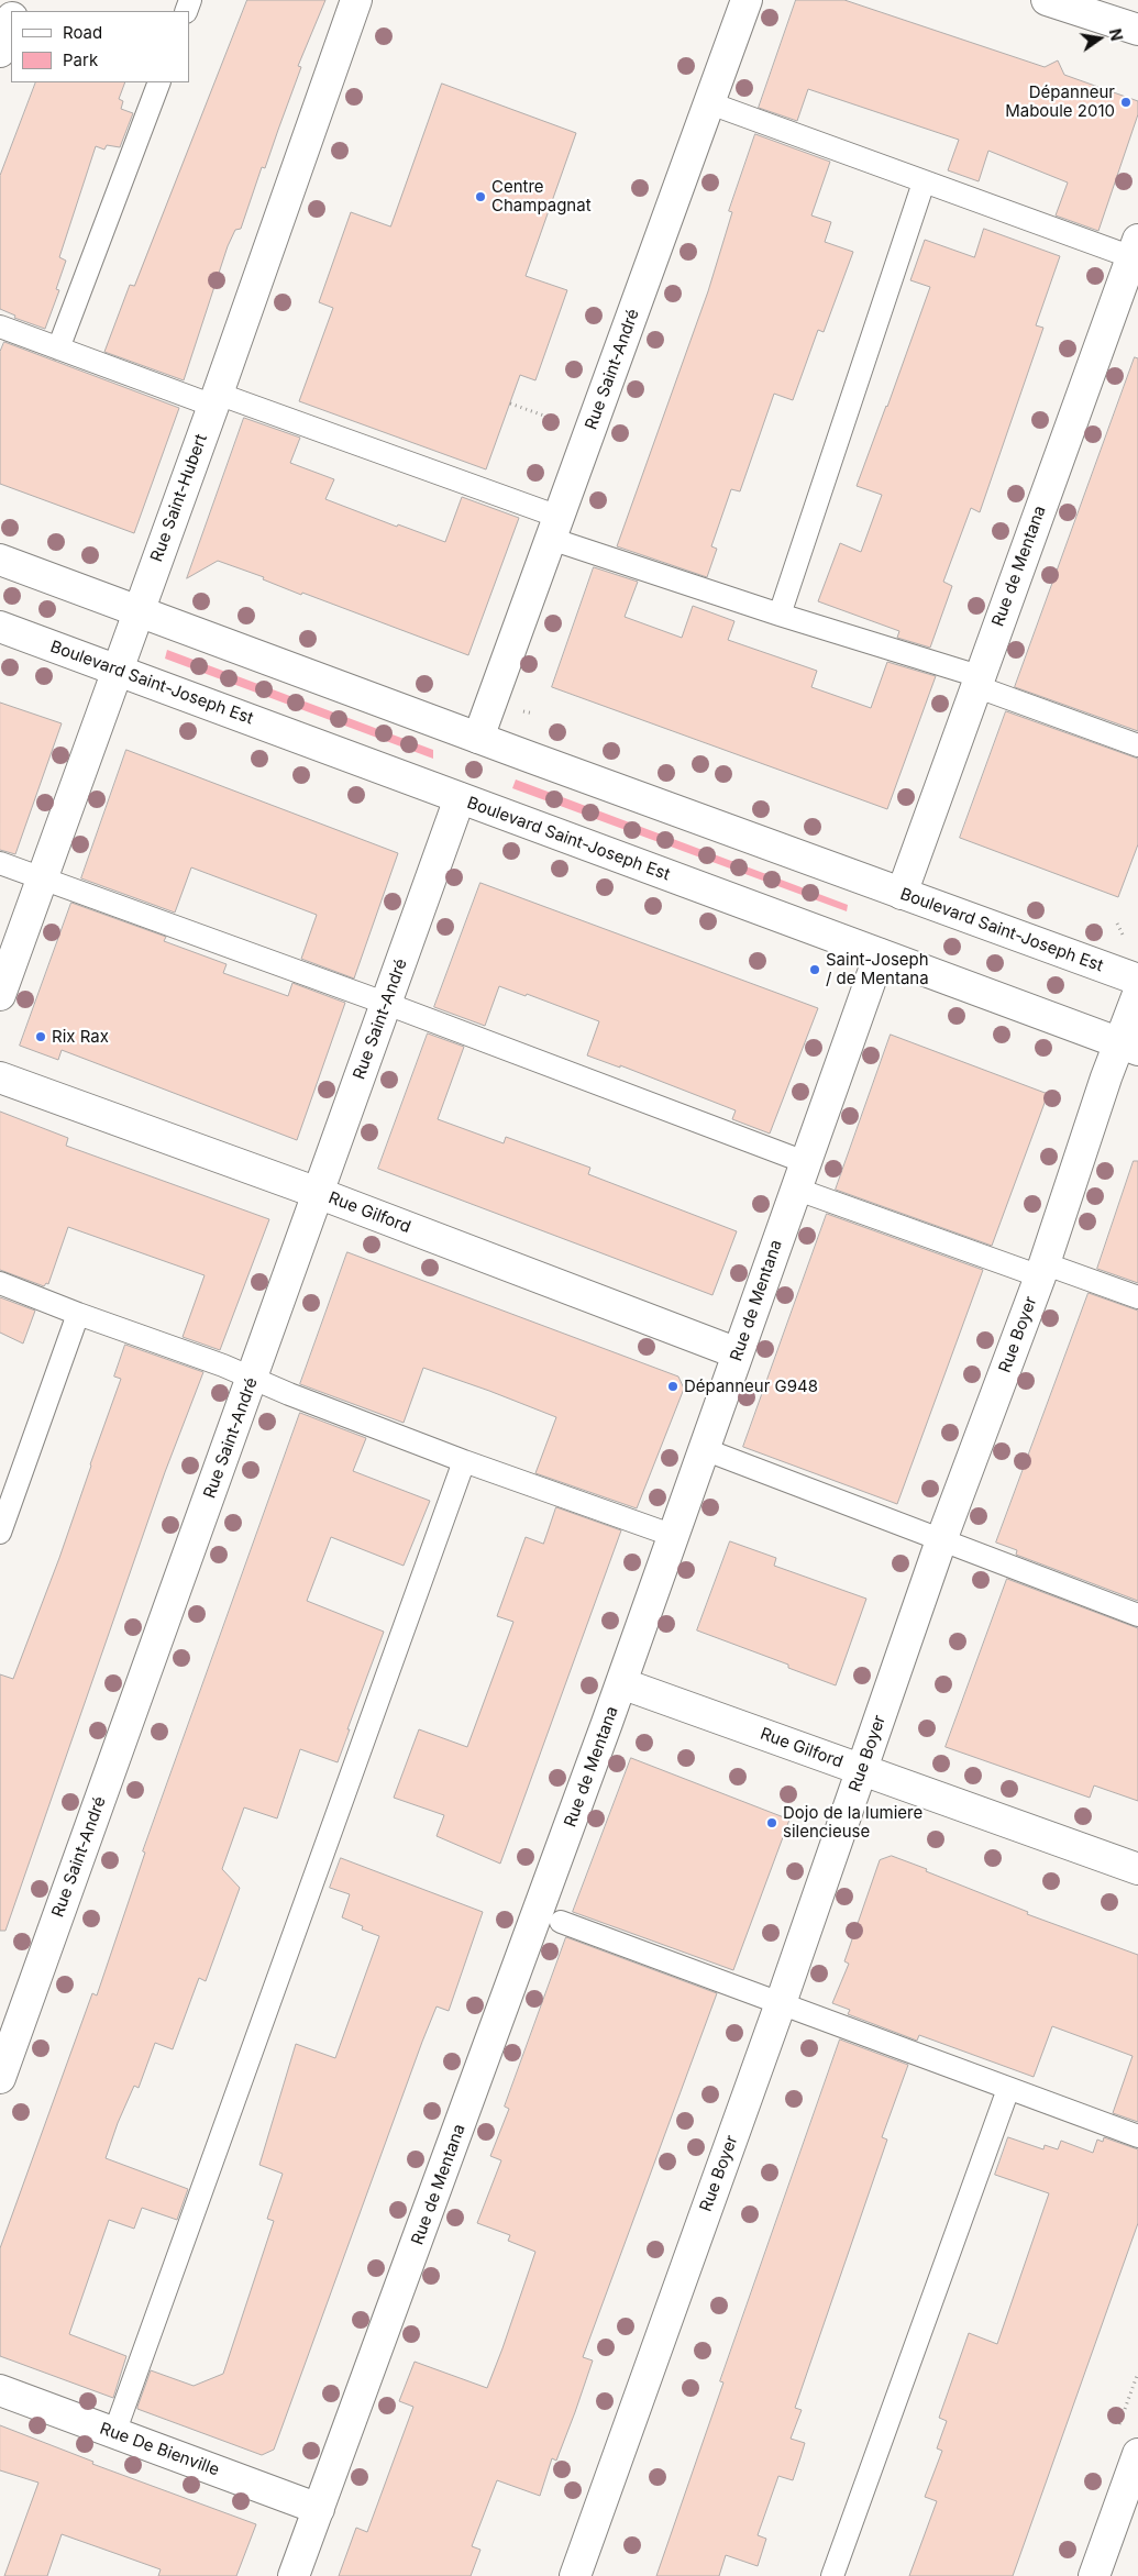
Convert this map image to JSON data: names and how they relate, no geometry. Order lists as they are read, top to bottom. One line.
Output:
{"streets":{"street":["Rue Saint-André","Rue Saint-Hubert","Rue de Mentana","Boulevard Saint-Joseph Est","Rue Gilford","Rue Boyer","Rue De Bienville"]},"crossings":[["Rue Saint-André","Boulevard Saint-Joseph Est"],["Rue Saint-André","Rue Gilford"],["Rue Saint-Hubert","Boulevard Saint-Joseph Est"],["Rue de Mentana","Boulevard Saint-Joseph Est"],["Rue de Mentana","Rue Gilford"],["Rue de Mentana","Rue De Bienville"],["Boulevard Saint-Joseph Est","Rue Boyer"],["Rue Gilford","Rue Boyer"]],"places":["Dépanneur Maboule 2010","Centre Champagnat","Saint-Joseph / de Mentana","Rix Rax","Dépanneur G948","Dojo de la lumiere silencieuse"],"legend":["Road","Park"],"north":"right"}
